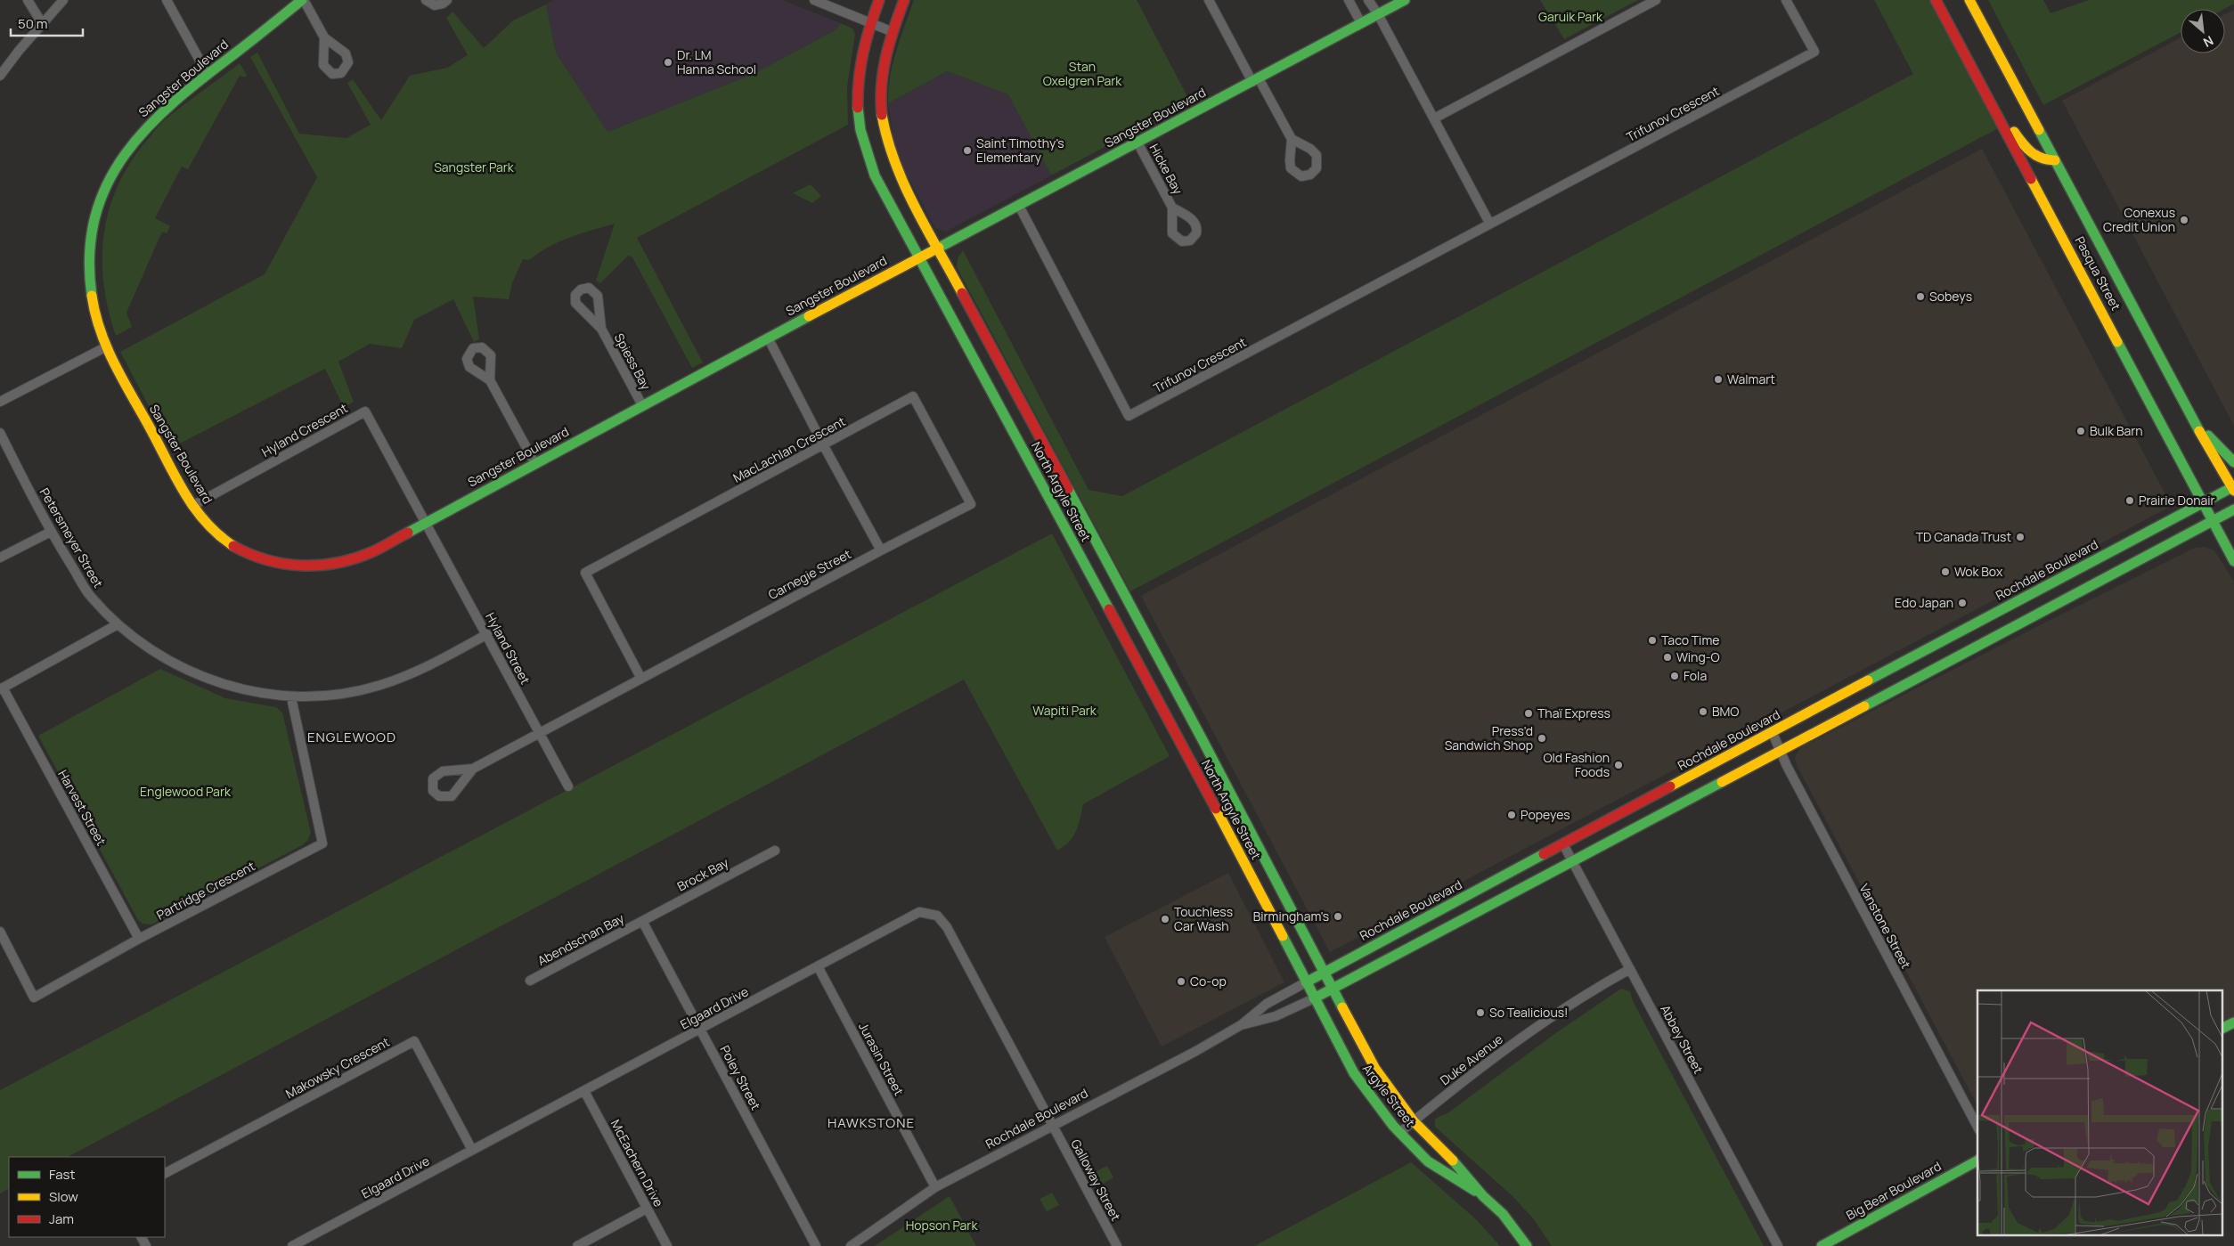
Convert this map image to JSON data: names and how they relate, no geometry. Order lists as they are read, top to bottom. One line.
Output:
{"streets":{"street":["Sangster Boulevard","Trifunov Crescent","Hicke Bay","Pasqua Street","Spiess Bay","Hyland Crescent","MacLachlan Crescent","North Argyle Street","Petersmeyer Street","Rochdale Boulevard","Carnegie Street","Hyland Street","Harvest Street","Brock Bay","Partridge Crescent","Vanstone Street","Abendschan Bay","Elgaard Drive","Abbey Street","Jurasin Street","Duke Avenue","Makowsky Crescent","Poley Street","Argyle Street","McEachern Drive","Galloway Street","Big Bear Boulevard"]},"crossings":[["Sangster Boulevard","Trifunov Crescent"],["Sangster Boulevard","Hicke Bay"],["Sangster Boulevard","Spiess Bay"],["Sangster Boulevard","Hyland Crescent"],["Sangster Boulevard","North Argyle Street"],["Sangster Boulevard","Hyland Street"],["Pasqua Street","Rochdale Boulevard"],["Hyland Crescent","Hyland Street"],["MacLachlan Crescent","Carnegie Street"],["North Argyle Street","Rochdale Boulevard"],["North Argyle Street","Argyle Street"],["Petersmeyer Street","Hyland Street"],["Petersmeyer Street","Partridge Crescent"],["Rochdale Boulevard","Vanstone Street"],["Rochdale Boulevard","Elgaard Drive"],["Rochdale Boulevard","Abbey Street"],["Rochdale Boulevard","Jurasin Street"],["Rochdale Boulevard","Argyle Street"],["Rochdale Boulevard","Galloway Street"],["Carnegie Street","Hyland Street"],["Harvest Street","Partridge Crescent"],["Brock Bay","Abendschan Bay"],["Brock Bay","Poley Street"],["Abendschan Bay","Poley Street"],["Elgaard Drive","Jurasin Street"],["Elgaard Drive","Makowsky Crescent"],["Elgaard Drive","Poley Street"],["Elgaard Drive","McEachern Drive"],["Elgaard Drive","Galloway Street"],["Abbey Street","Duke Avenue"],["Duke Avenue","Argyle Street"]],"districts":["ENGLEWOOD","HAWKSTONE"],"parks":["Garuik Park","Stan Oxelgren Park","Sangster Park","Wapiti Park","Englewood Park","Hopson Park"],"places":["Dr. LM Hanna School","Saint Timothy's Elementary","Conexus Credit Union","Sobeys","Walmart","Bulk Barn","Prairie Donair","TD Canada Trust","Wok Box","Edo Japan","Taco Time","Wing-O","Fola","BMO","Thaï Express","Press'd Sandwich Shop","Old Fashion Foods","Popeyes","Birmingham's","Touchless Car Wash","Co-op","So Tealicious!"],"legend":["Fast","Slow","Jam"],"scale_bar":"50 m","north":"bottom right"}
